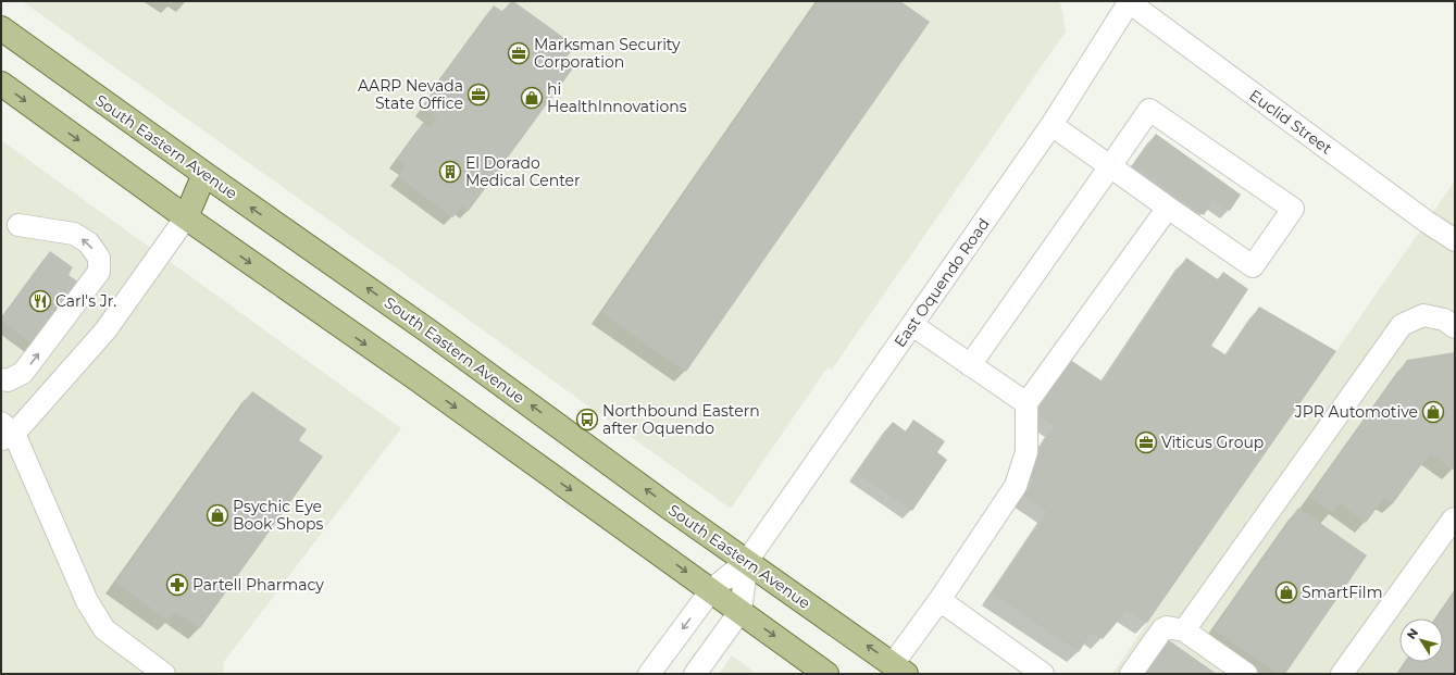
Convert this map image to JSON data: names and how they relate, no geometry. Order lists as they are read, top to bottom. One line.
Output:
{"streets":{"main road":["South Eastern Avenue"],"street":["Euclid Street","East Oquendo Road"]},"crossings":[["Euclid Street","East Oquendo Road"],["South Eastern Avenue","East Oquendo Road"]],"places":{"office":["Marksman Security Corporation","AARP Nevada State Office","Viticus Group"],"shop":["hi HealthInnovations","JPR Automotive","Psychic Eye Book Shops","SmartFilm"],"building":["El Dorado Medical Center"],"restaurant":["Carl's Jr."],"bus stop":["Northbound Eastern after Oquendo"],"pharmacy":["Partell Pharmacy"]},"north":"top left"}
